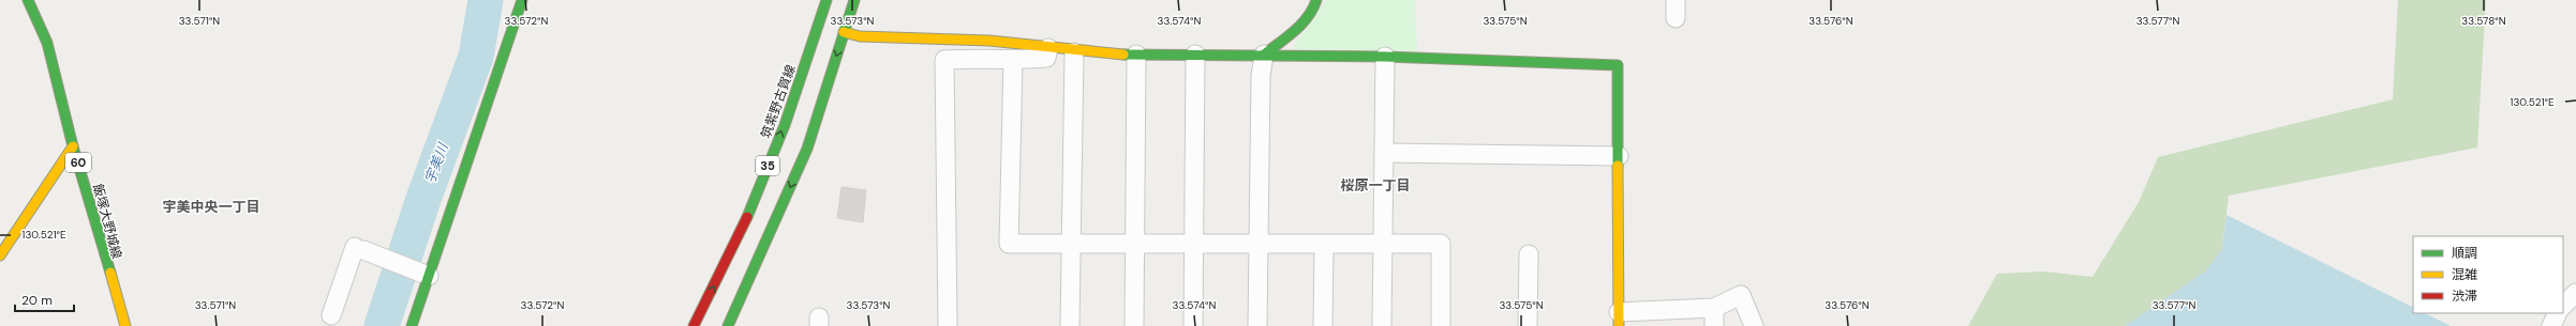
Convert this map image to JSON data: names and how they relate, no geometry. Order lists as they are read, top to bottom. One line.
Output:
{"streets":{"street":["筑紫野古賀線","60","35","飯塚大野城線"]},"districts":["桜原一丁目","宇美中央一丁目"],"water":["宇美川"],"legend":["順調","混雑","渋滞"],"scale_bar":"20 m","coordinates":["33.578°N","33.571°N","33.572°N","33.573°N","33.574°N","33.575°N","33.576°N","33.577°N","130.521°E"]}
